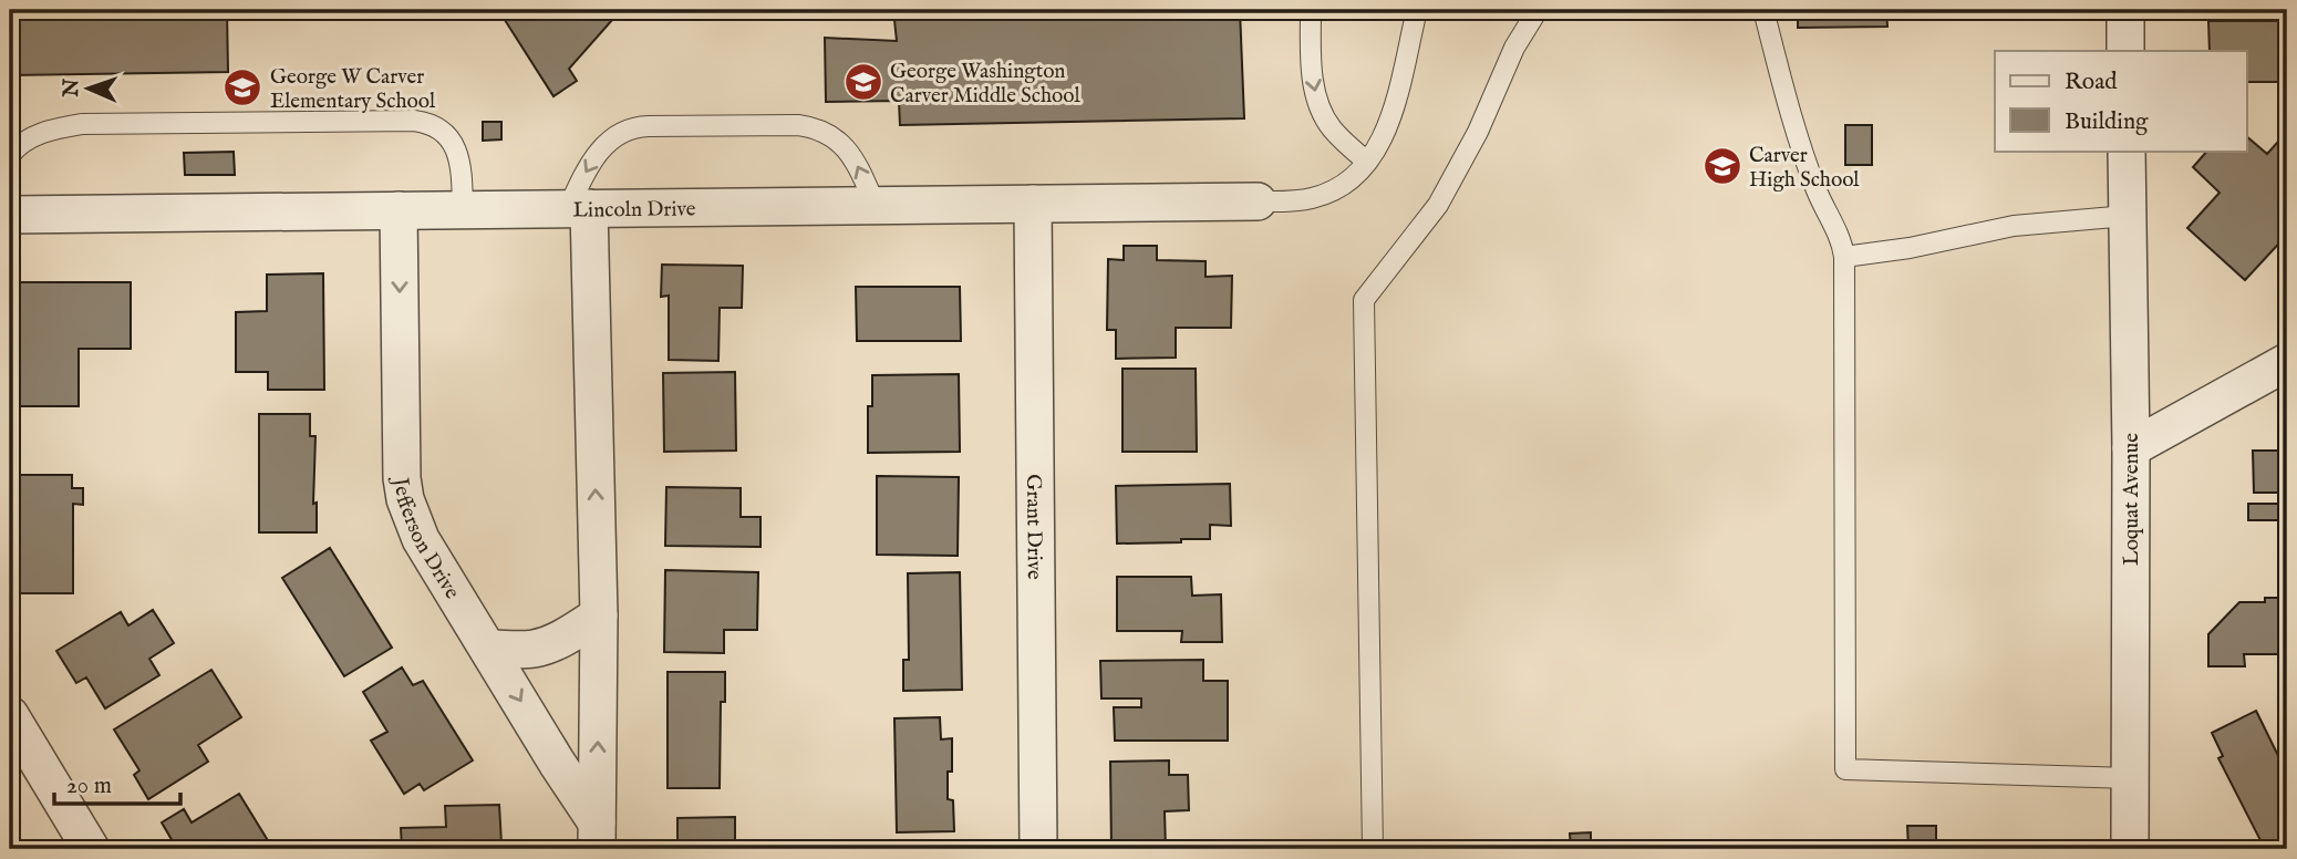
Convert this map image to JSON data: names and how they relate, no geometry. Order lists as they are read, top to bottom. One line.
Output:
{"streets":{"street":["Lincoln Drive","Loquat Avenue","Grant Drive","Jefferson Drive"]},"crossings":[["Lincoln Drive","Grant Drive"],["Lincoln Drive","Jefferson Drive"]],"places":{"school or university":["George Washington Carver Middle School","George W Carver Elementary School","Carver High School"]},"legend":["Road","Building"],"scale_bar":"20 m","north":"left"}
